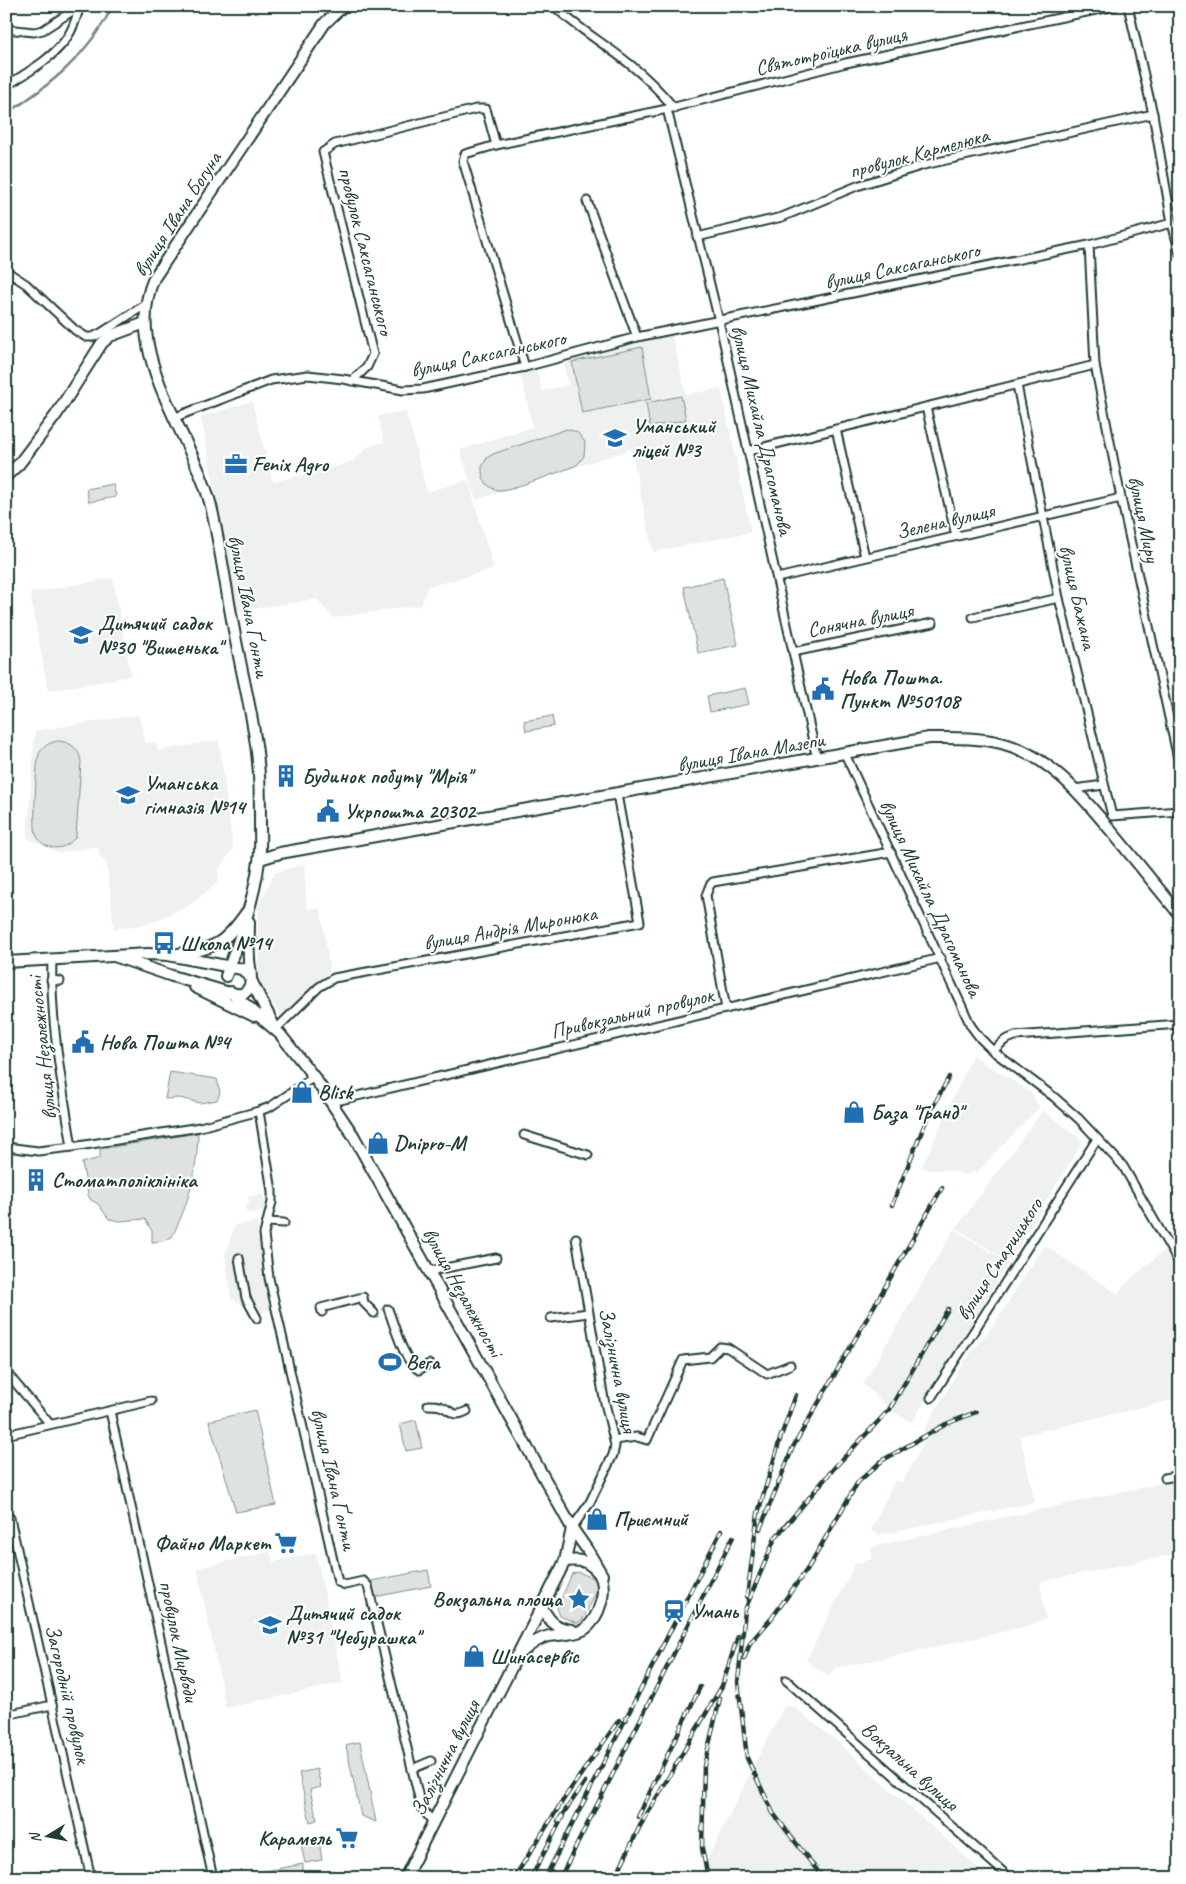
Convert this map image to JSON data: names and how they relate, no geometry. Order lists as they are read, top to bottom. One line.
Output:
{"streets":{"main road":["вулиця Івана Богуна","вулиця Івана Ґонти","вулиця Івана Мазепи","вулиця Незалежності","Залізнична вулиця"],"street":["Святотроїцька вулиця","провулок Кармелюка","провулок Саксаганського","вулиця Саксаганського","вулиця Михайла Драгоманова","вулиця Миру","Зелена вулиця","вулиця Бажана","Сонячна вулиця","вулиця Андрія Миронюка","Привокзальний провулок","вулиця Старицького","провулок Мирводи","Загородній провулок","Вокзальна вулиця"]},"crossings":[["Святотроїцька вулиця","провулок Саксаганського"],["Святотроїцька вулиця","вулиця Саксаганського"],["Святотроїцька вулиця","вулиця Михайла Драгоманова"],["провулок Кармелюка","вулиця Михайла Драгоманова"],["вулиця Івана Богуна","вулиця Івана Ґонти"],["провулок Саксаганського","вулиця Саксаганського"],["вулиця Саксаганського","вулиця Михайла Драгоманова"],["вулиця Саксаганського","вулиця Миру"],["вулиця Саксаганського","вулиця Івана Ґонти"],["вулиця Михайла Драгоманова","Зелена вулиця"],["вулиця Михайла Драгоманова","Сонячна вулиця"],["вулиця Михайла Драгоманова","вулиця Івана Мазепи"],["вулиця Михайла Драгоманова","Привокзальний провулок"],["вулиця Михайла Драгоманова","вулиця Старицького"],["вулиця Миру","Зелена вулиця"],["Зелена вулиця","вулиця Бажана"],["вулиця Івана Ґонти","вулиця Івана Мазепи"],["вулиця Івана Ґонти","вулиця Незалежності"],["вулиця Івана Ґонти","Залізнична вулиця"],["вулиця Івана Мазепи","вулиця Андрія Миронюка"],["вулиця Андрія Миронюка","вулиця Незалежності"],["Привокзальний провулок","вулиця Незалежності"],["вулиця Незалежності","Залізнична вулиця"]],"places":{"school or university":["Уманський ліцей №3","Дитячий садок №30 \"Вишенька\"","Уманська гімназія №14","Дитячий садок №31 \"Чебурашка\""],"office":["Fenix Agro"],"public building":["Нова Пошта. Пункт №50108","Укрпошта 20302","Нова Пошта №4"],"building":["Будинок побуту \"Мрія\"","Стоматполіклініка"],"bus stop":["Школа №14"],"shop":["Blisk","База \"Гранд\"","Dnipro-M","Приємний","Шинасервіс"],"sports":["Вега"],"supermarket":["Файно Маркет","Карамель"],"place":["Вокзальна площа"],"station":["Умань"]},"north":"left"}
